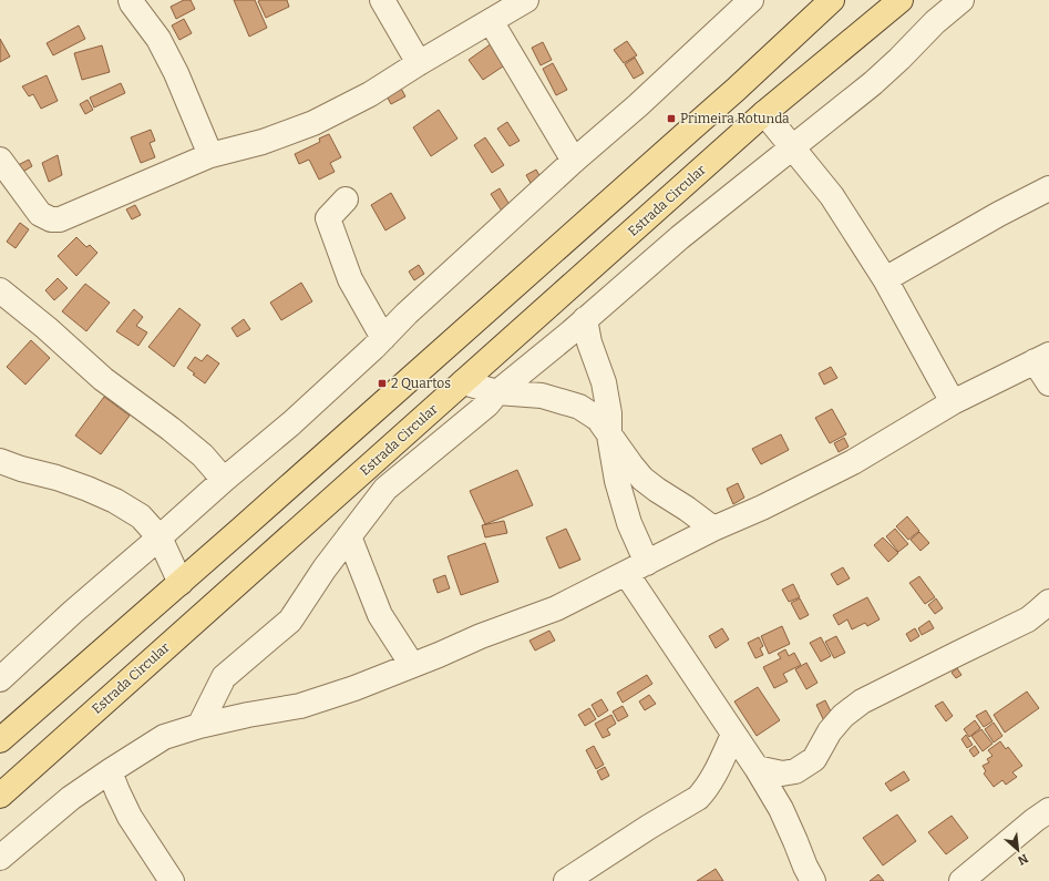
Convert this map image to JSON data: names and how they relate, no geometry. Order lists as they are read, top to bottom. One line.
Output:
{"streets":{"main road":["Estrada Circular"]},"places":{"transit":["Primeira Rotunda","2 Quartos"]},"north":"bottom right"}
